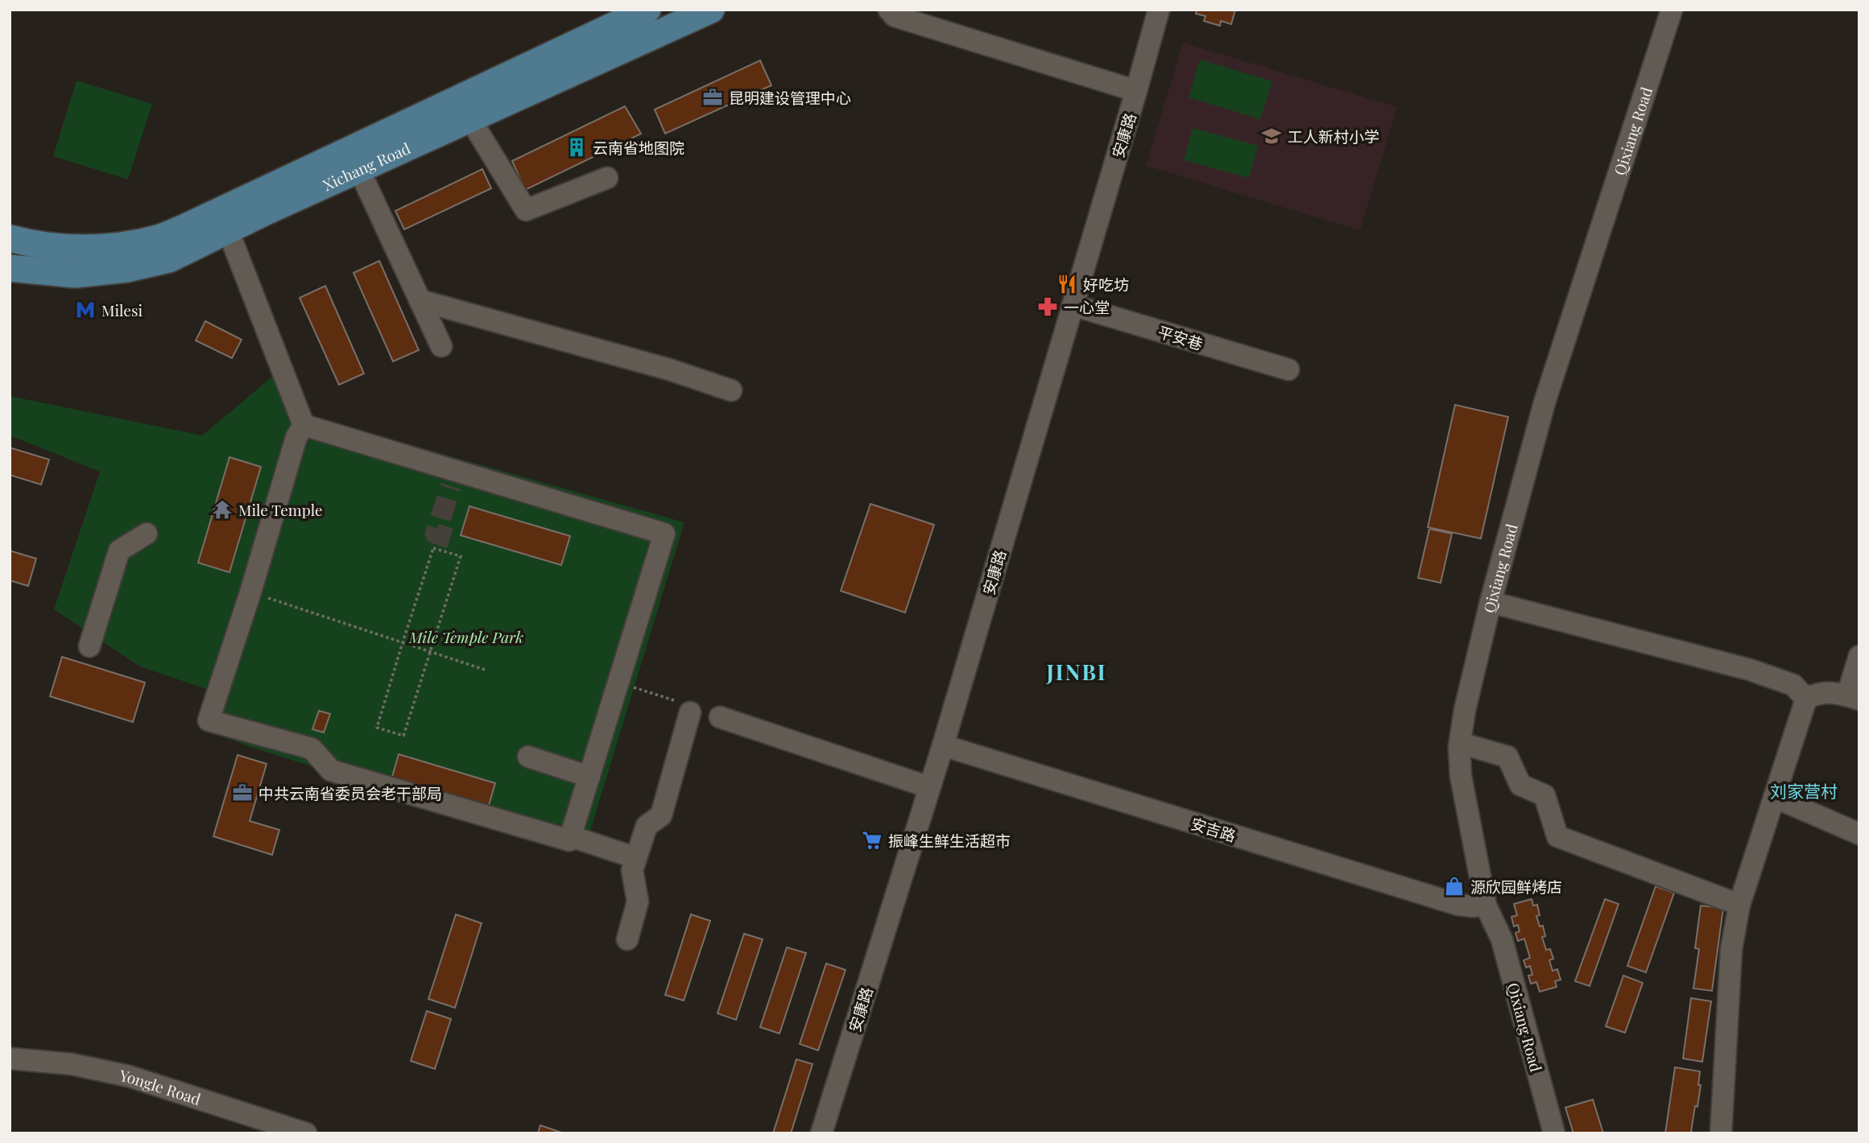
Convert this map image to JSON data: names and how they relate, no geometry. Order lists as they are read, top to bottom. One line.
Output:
{"streets":{"main road":["Xichang Road"],"street":["Qixiang Road","安康路","平安巷","安吉路","Yongle Road"]},"crossings":[["Qixiang Road","安吉路"],["安康路","平安巷"],["安康路","安吉路"]],"districts":["JINBI","刘家营村"],"parks":["Mile Temple Park"],"places":{"office":["昆明建设管理中心","中共云南省委员会老干部局"],"school or university":["工人新村小学"],"building":["云南省地图院"],"restaurant":["好吃坊"],"pharmacy":["一心堂"],"metro station":["Milesi"],"temple":["Mile Temple"],"supermarket":["振峰生鲜生活超市"],"shop":["源欣园鲜烤店"]}}
